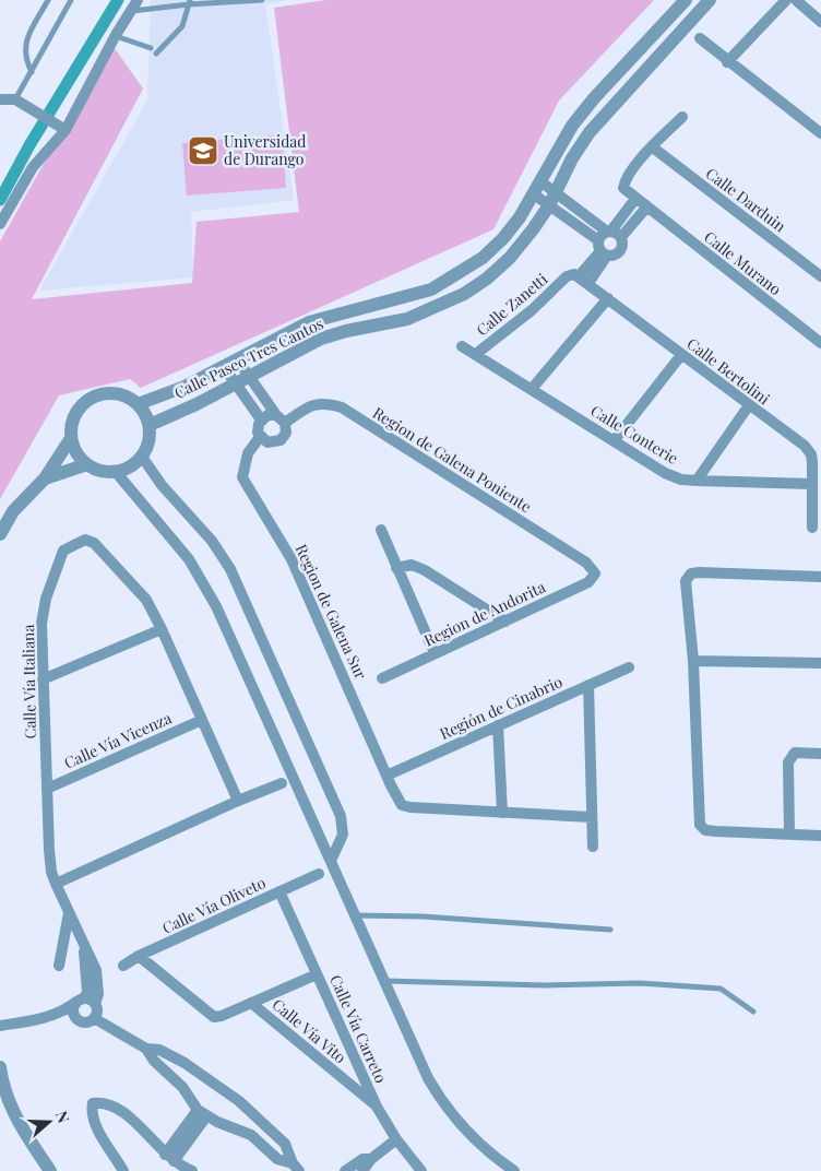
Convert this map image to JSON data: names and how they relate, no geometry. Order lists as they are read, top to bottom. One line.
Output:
{"streets":{"street":["Calle Darduin","Calle Murano","Calle Zanetti","Calle Paseo Tres Cantos","Calle Bertolini","Calle Conterie","Region de Galena Poniente","Region de Galena Sur","Region de Andorita","Calle Vía Italiana","Región de Cinabrio","Calle Vía Vicenza","Calle Vía Oliveto","Calle Vía Carreto","Calle Vía Vito"]},"crossings":[["Calle Darduin","Calle Murano"],["Calle Zanetti","Calle Bertolini"],["Calle Zanetti","Calle Conterie"],["Calle Bertolini","Calle Conterie"],["Region de Galena Poniente","Region de Galena Sur"],["Region de Galena Poniente","Region de Andorita"],["Region de Galena Sur","Región de Cinabrio"],["Calle Vía Italiana","Calle Vía Vicenza"],["Calle Vía Oliveto","Calle Vía Carreto"],["Calle Vía Oliveto","Calle Vía Vito"],["Calle Vía Carreto","Calle Vía Vito"]],"places":{"school or university":["Universidad de Durango"]},"north":"right"}
